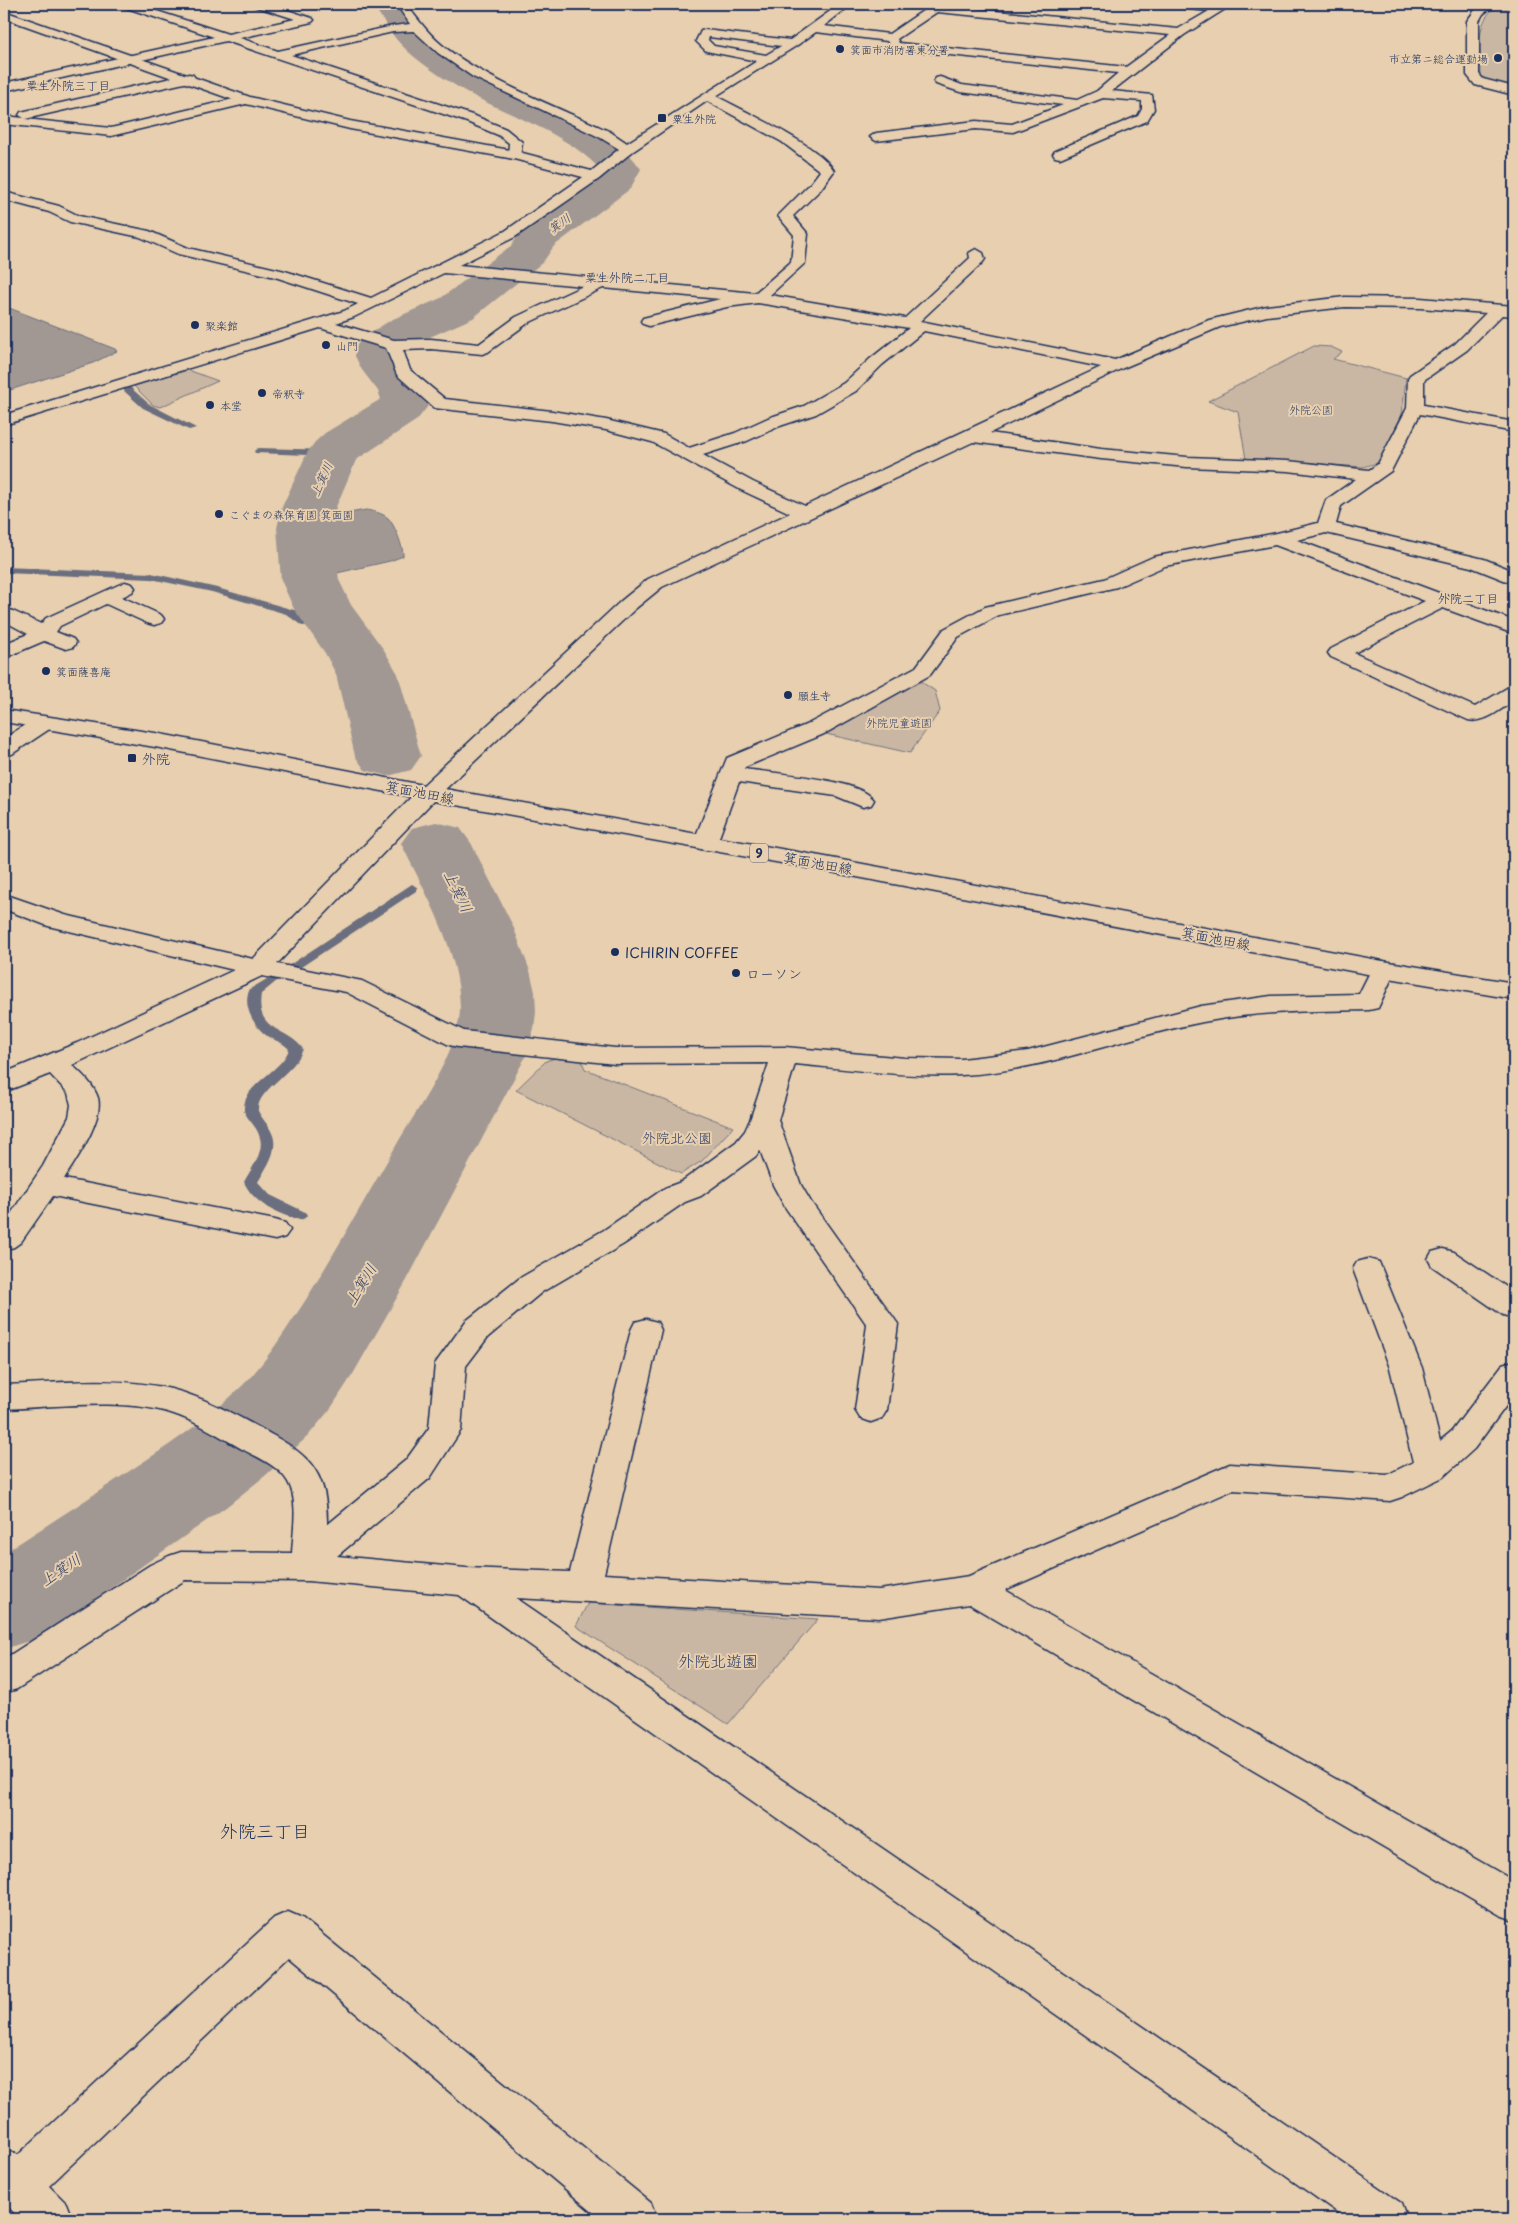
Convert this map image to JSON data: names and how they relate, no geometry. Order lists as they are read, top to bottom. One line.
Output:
{"streets":{"street":["箕面池田線","9"]},"districts":["粟生外院三丁目","粟生外院二丁目","外院二丁目","外院三丁目"],"water":["箕川","上箕川"],"parks":["外院公園","外院児童遊園","外院北公園","外院北遊園"],"places":{"other":["箕面市消防署東分署","市立第ニ総合運動場","聚楽館","山門","帝釈寺","本堂","こぐまの森保育園 箕面園","箕面薩喜庵","願生寺","ICHIRIN COFFEE","ローソン"],"transit":["粟生外院","外院"]}}
